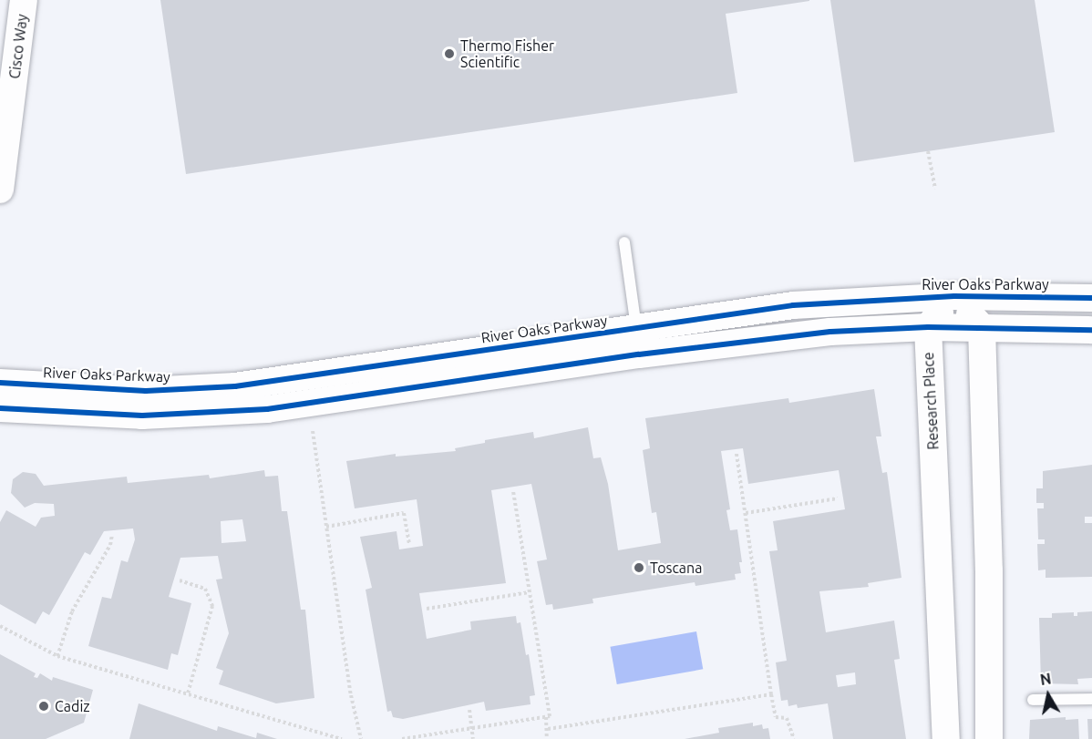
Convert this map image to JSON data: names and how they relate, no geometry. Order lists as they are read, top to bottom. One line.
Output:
{"streets":{"street":["Cisco Way","River Oaks Parkway","Research Place"]},"places":["Thermo Fisher Scientific","Toscana","Cadiz"],"north":"top"}
